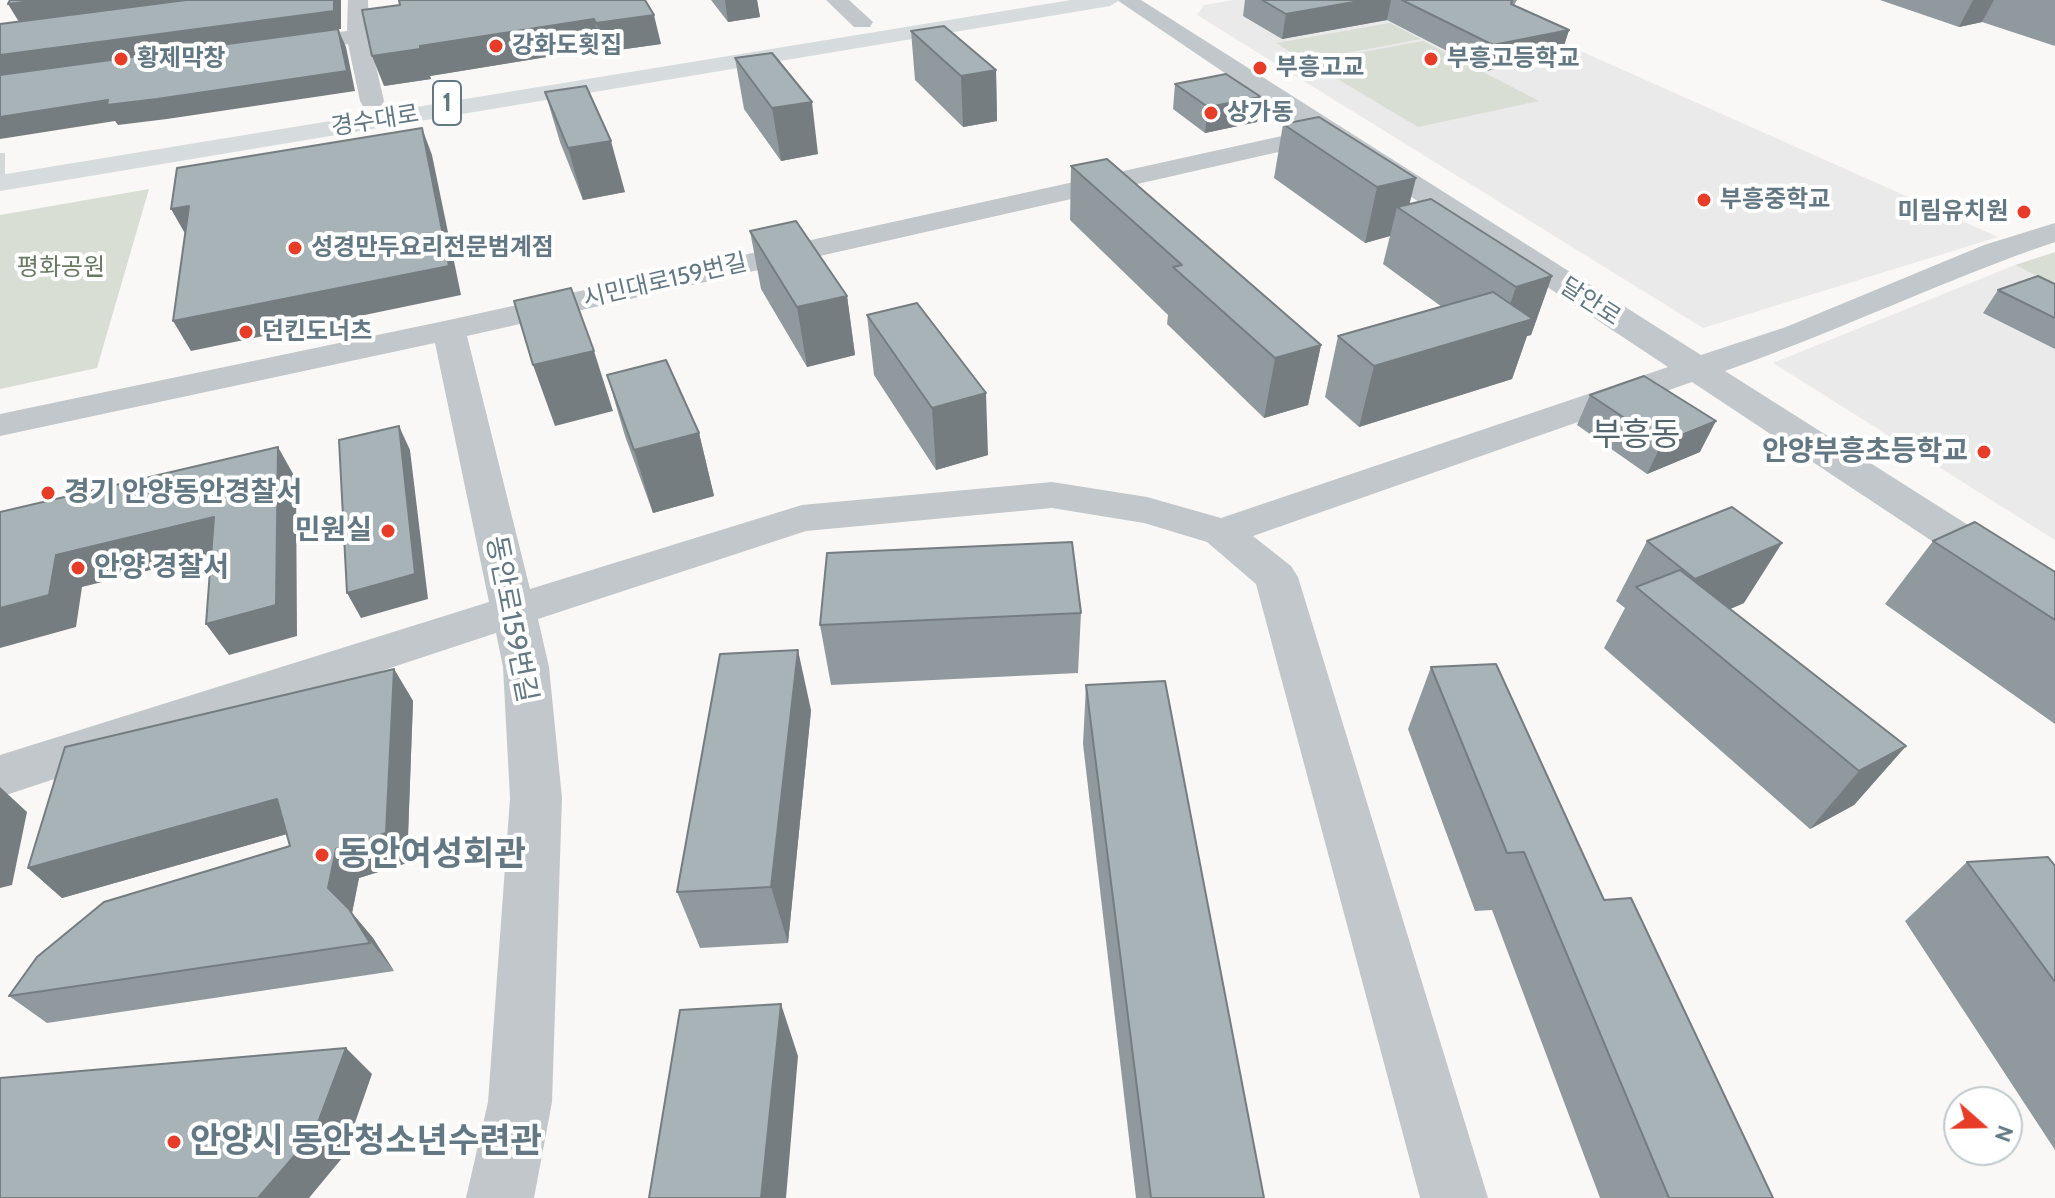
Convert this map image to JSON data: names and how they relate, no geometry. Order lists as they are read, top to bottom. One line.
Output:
{"streets":{"main road":["1","경수대로"],"street":["시민대로159번길","달안로","동안로159번길"]},"crossings":[["시민대로159번길","달안로"],["시민대로159번길","동안로159번길"]],"districts":["부흥동"],"parks":["평화공원"],"places":["강화도횟집","황제막창","부흥고등학교","부흥고교","상가동","부흥중학교","미림유치원","성경만두요리전문범계점","던킨도너츠","안양부흥초등학교","경기 안양동안경찰서","민원실","안양 경찰서","동안여성회관","안양시 동안청소년수련관"],"north":"right"}
